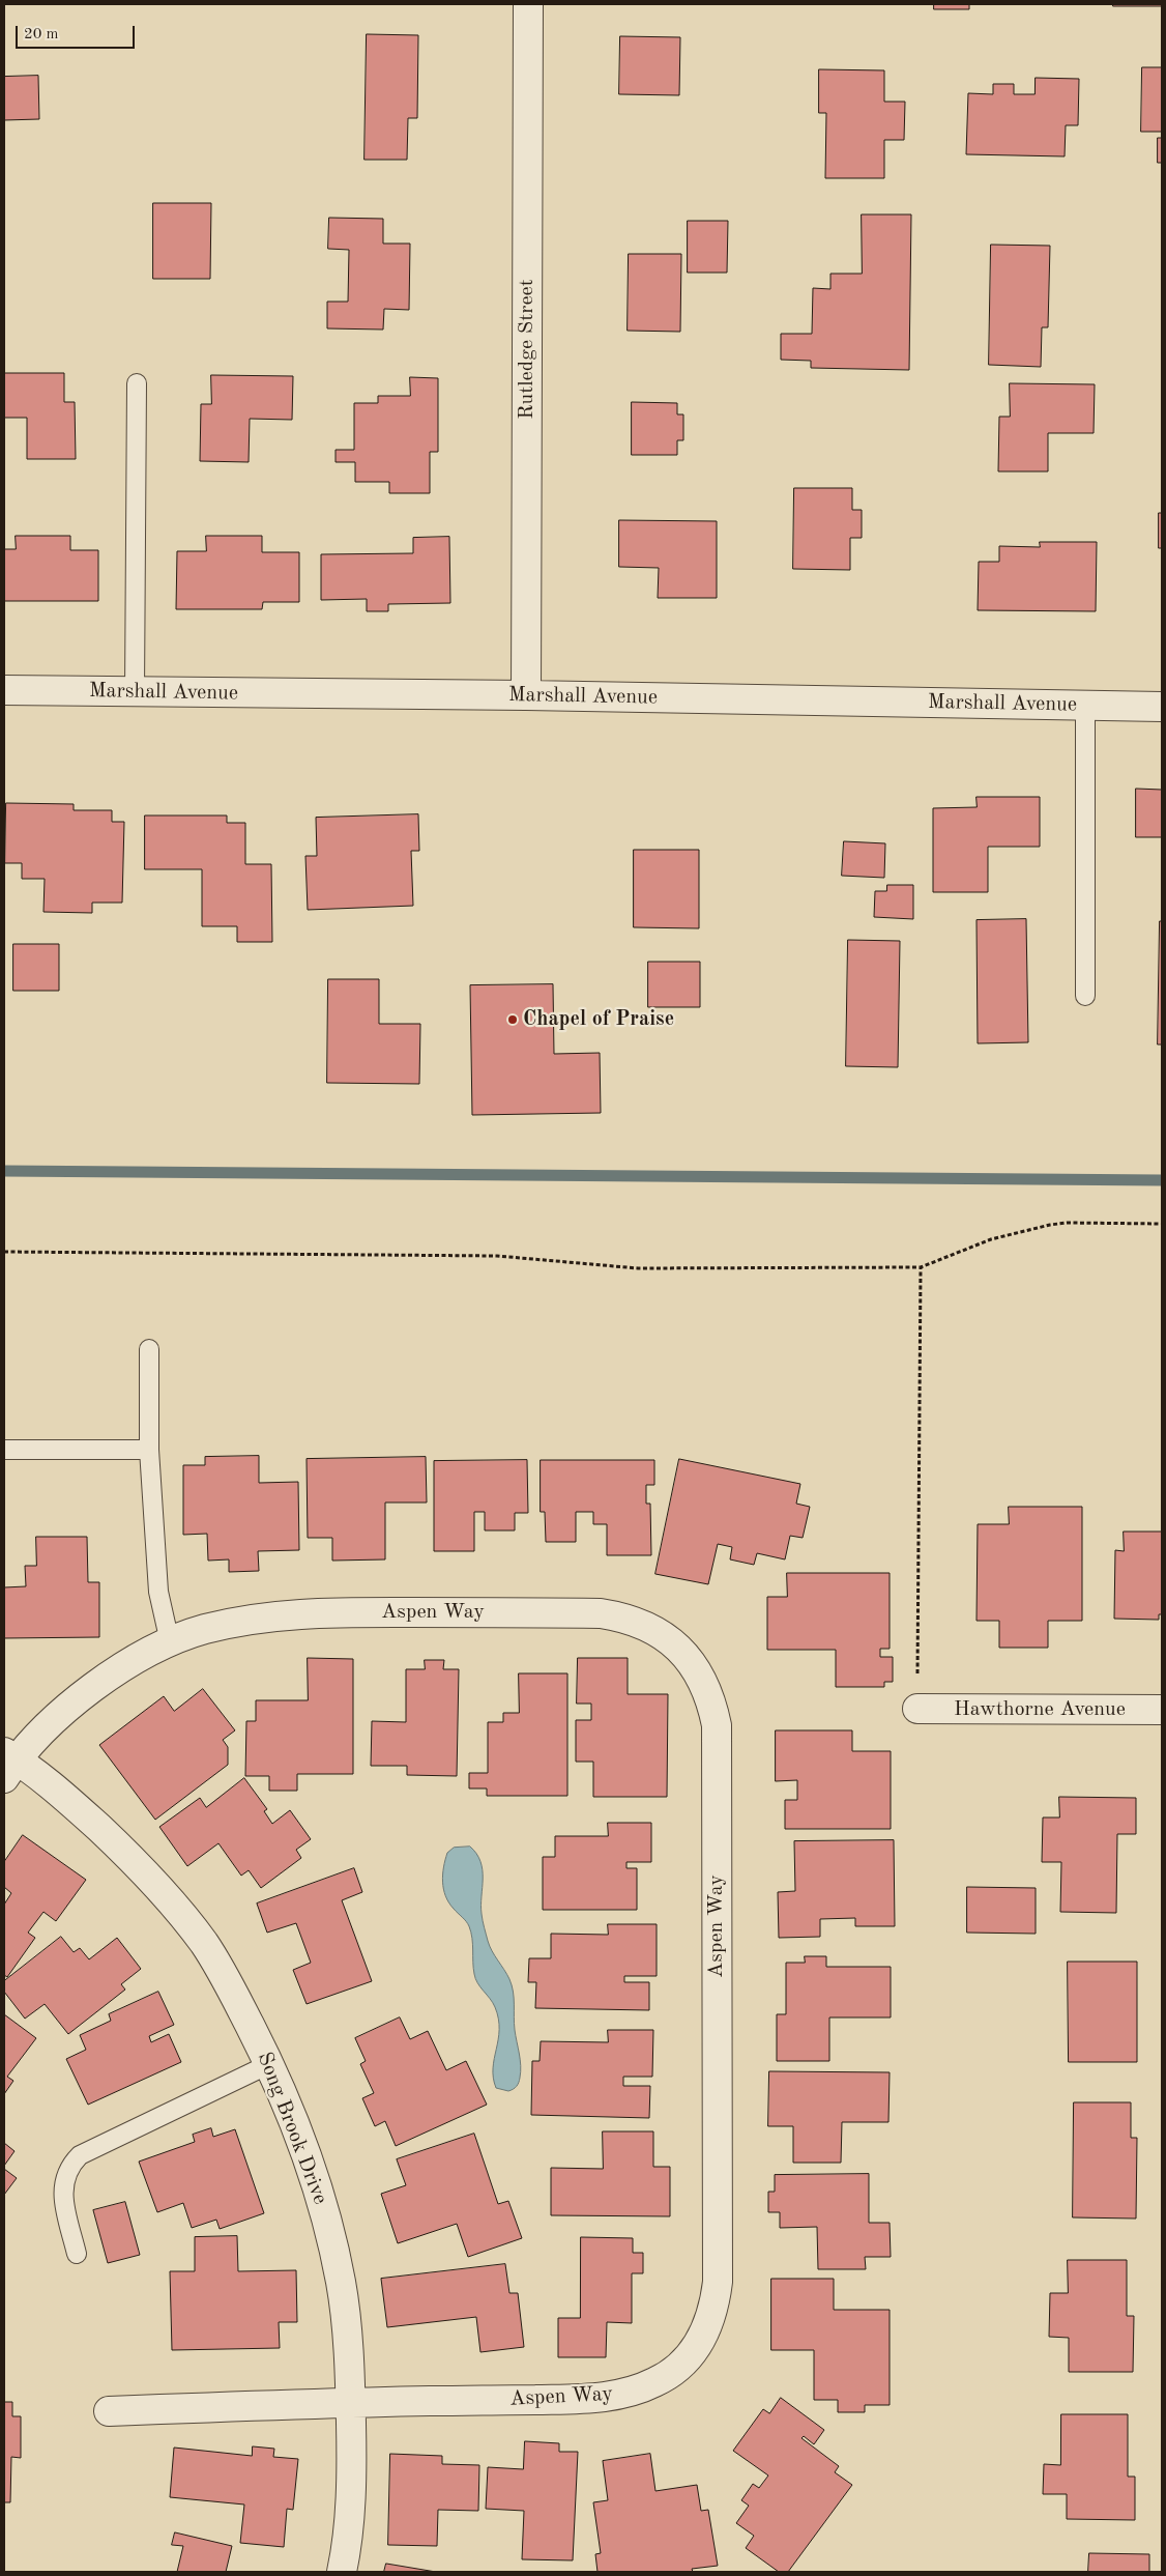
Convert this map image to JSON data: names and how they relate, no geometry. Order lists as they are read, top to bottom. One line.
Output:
{"streets":{"street":["Rutledge Street","Marshall Avenue","Aspen Way","Hawthorne Avenue","Song Brook Drive"]},"crossings":[["Rutledge Street","Marshall Avenue"],["Aspen Way","Song Brook Drive"]],"places":["Chapel of Praise"],"scale_bar":"20 m"}
